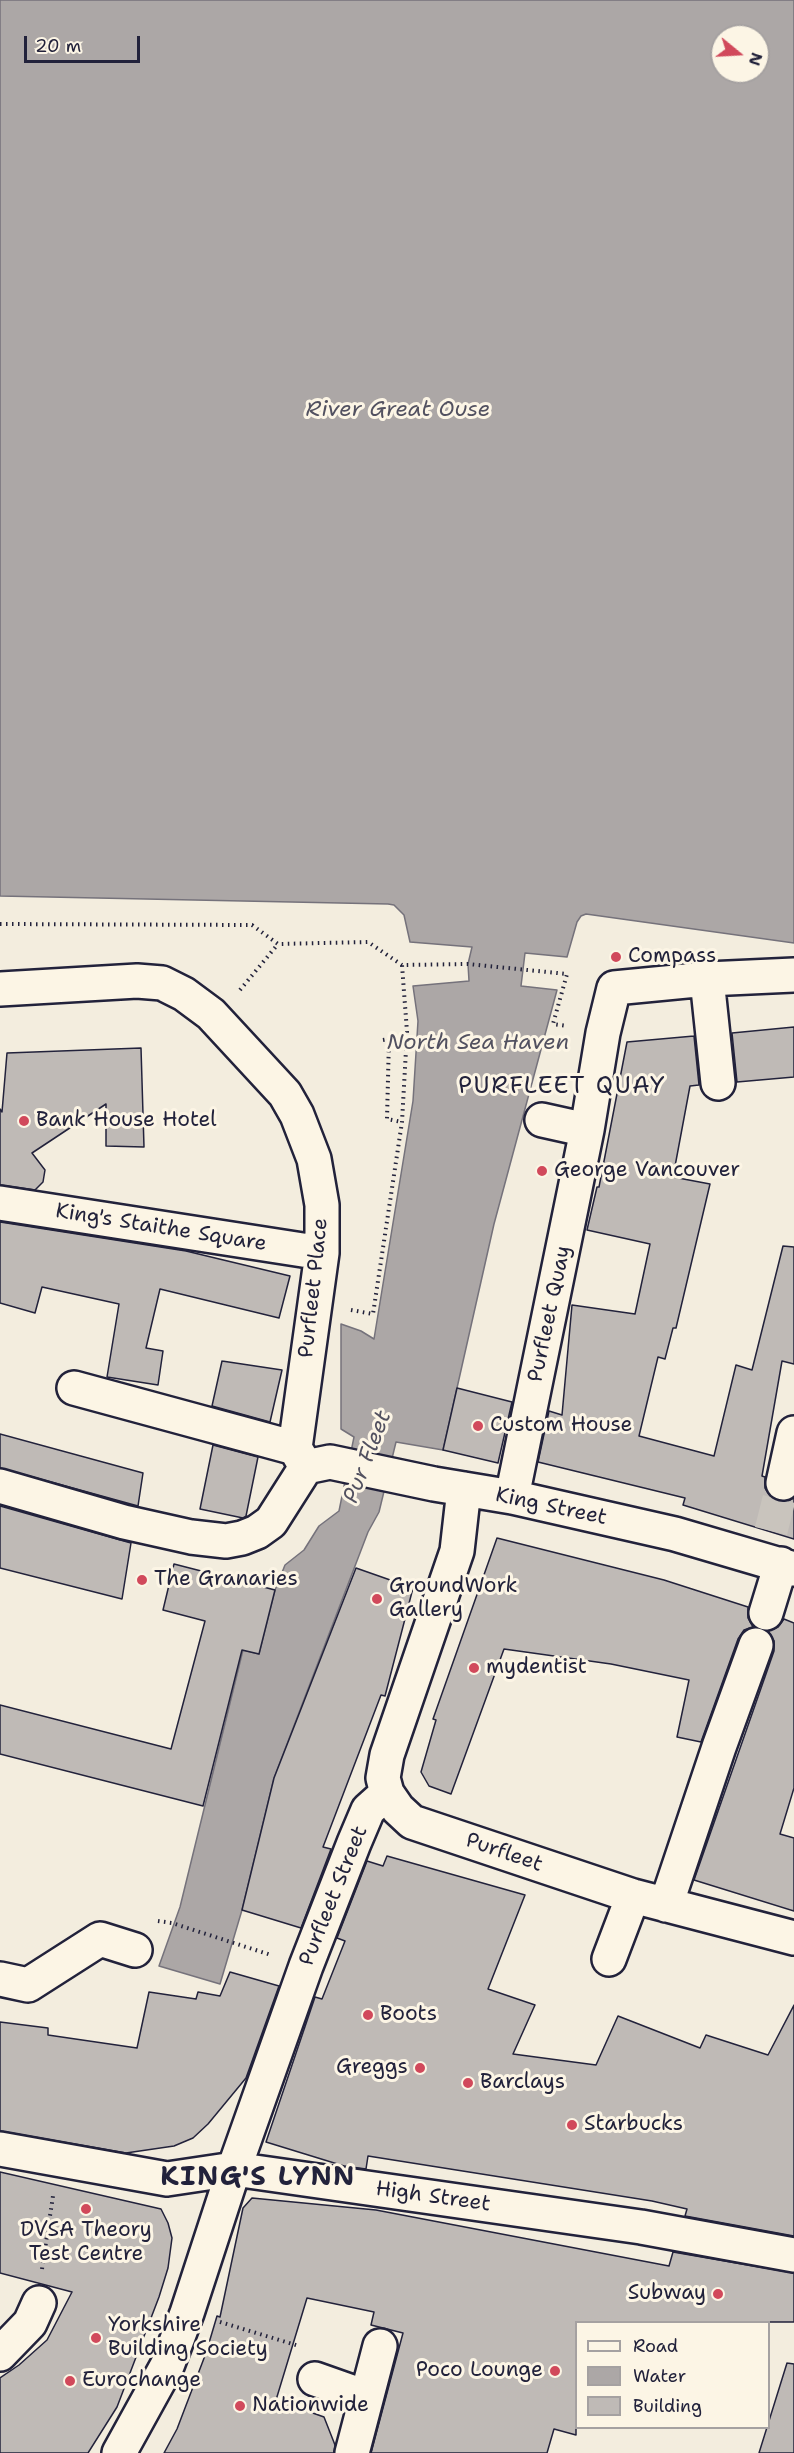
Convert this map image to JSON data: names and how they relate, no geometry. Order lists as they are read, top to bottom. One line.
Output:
{"streets":{"street":["King's Staithe Square","Purfleet Place","Purfleet Quay","King Street","Purfleet","Purfleet Street","High Street"]},"crossings":[["King's Staithe Square","Purfleet Place"],["Purfleet Place","King Street"],["Purfleet Quay","King Street"],["Purfleet","Purfleet Street"],["Purfleet Street","High Street"]],"districts":["PURFLEET QUAY","KING'S LYNN"],"water":["River Great Ouse","North Sea Haven","Pur Fleet"],"places":["Compass","Bank House Hotel","George Vancouver","Custom House","The Granaries","GroundWork Gallery","mydentist","Boots","Greggs","Barclays","Starbucks","DVSA Theory Test Centre","Subway","Yorkshire Building Society","Poco Lounge","Eurochange","Nationwide"],"legend":["Road","Water","Building"],"scale_bar":"20 m","north":"right"}
